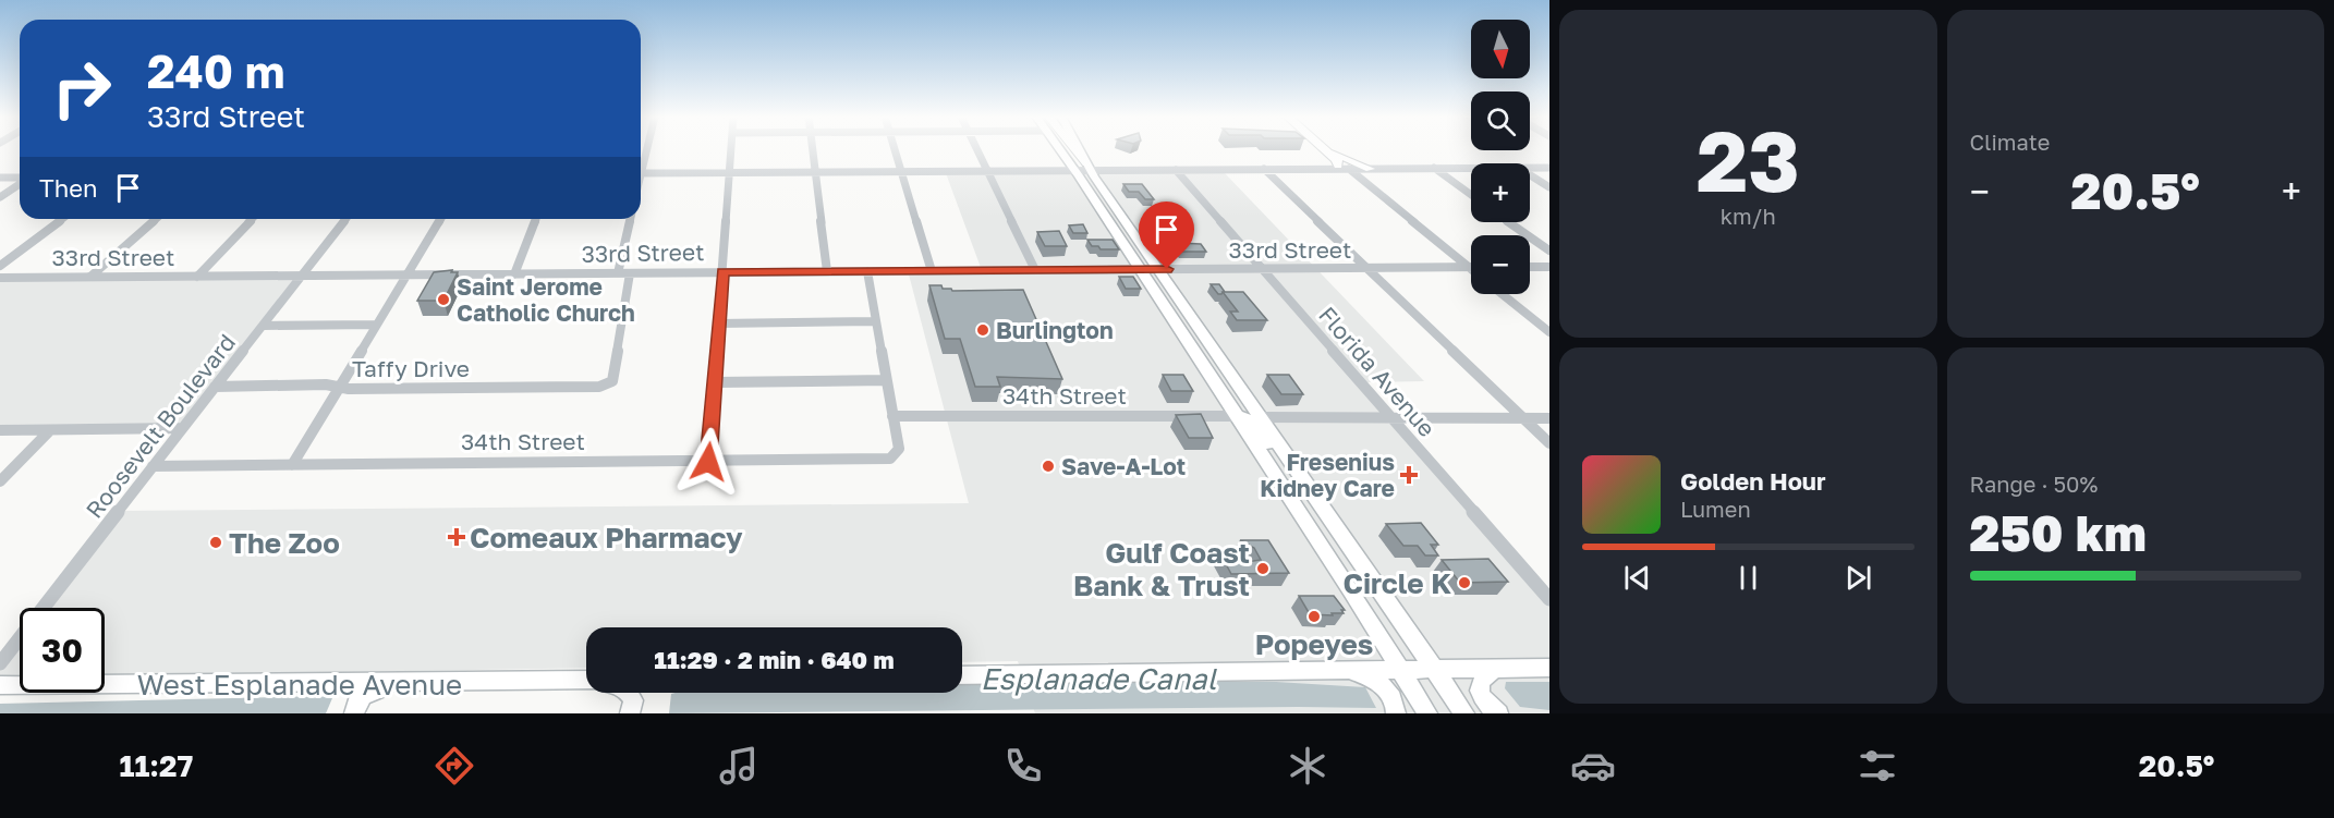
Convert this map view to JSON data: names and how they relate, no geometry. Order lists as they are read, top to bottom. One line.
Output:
{"streets":{"main road":["West Esplanade Avenue"],"street":["33rd Street","Taffy Drive","Florida Avenue","34th Street","Roosevelt Boulevard"]},"crossings":[["33rd Street","Taffy Drive"],["33rd Street","Florida Avenue"],["33rd Street","Roosevelt Boulevard"],["Taffy Drive","Roosevelt Boulevard"],["34th Street","Roosevelt Boulevard"]],"water":["Esplanade Canal"],"places":{"other":["Saint Jerome Catholic Church","Burlington","Save-A-Lot","The Zoo","Gulf Coast Bank & Trust","Circle K","Popeyes"],"health":["Fresenius Kidney Care","Comeaux Pharmacy"]},"north":"bottom","page":{"tile":[["23","km/h"],"Climate",["Range · 50%","250 km"]],"map_buttons":["+","−"],"turn":["240 m","33rd Street"],"then":"Then","heat":["−","20.5°","+"],"song":["Golden Hour","Lumen"],"limit":"30","trip":"11:29 · 2 min · 640 m","tabs":["11:27","20.5°"]}}
